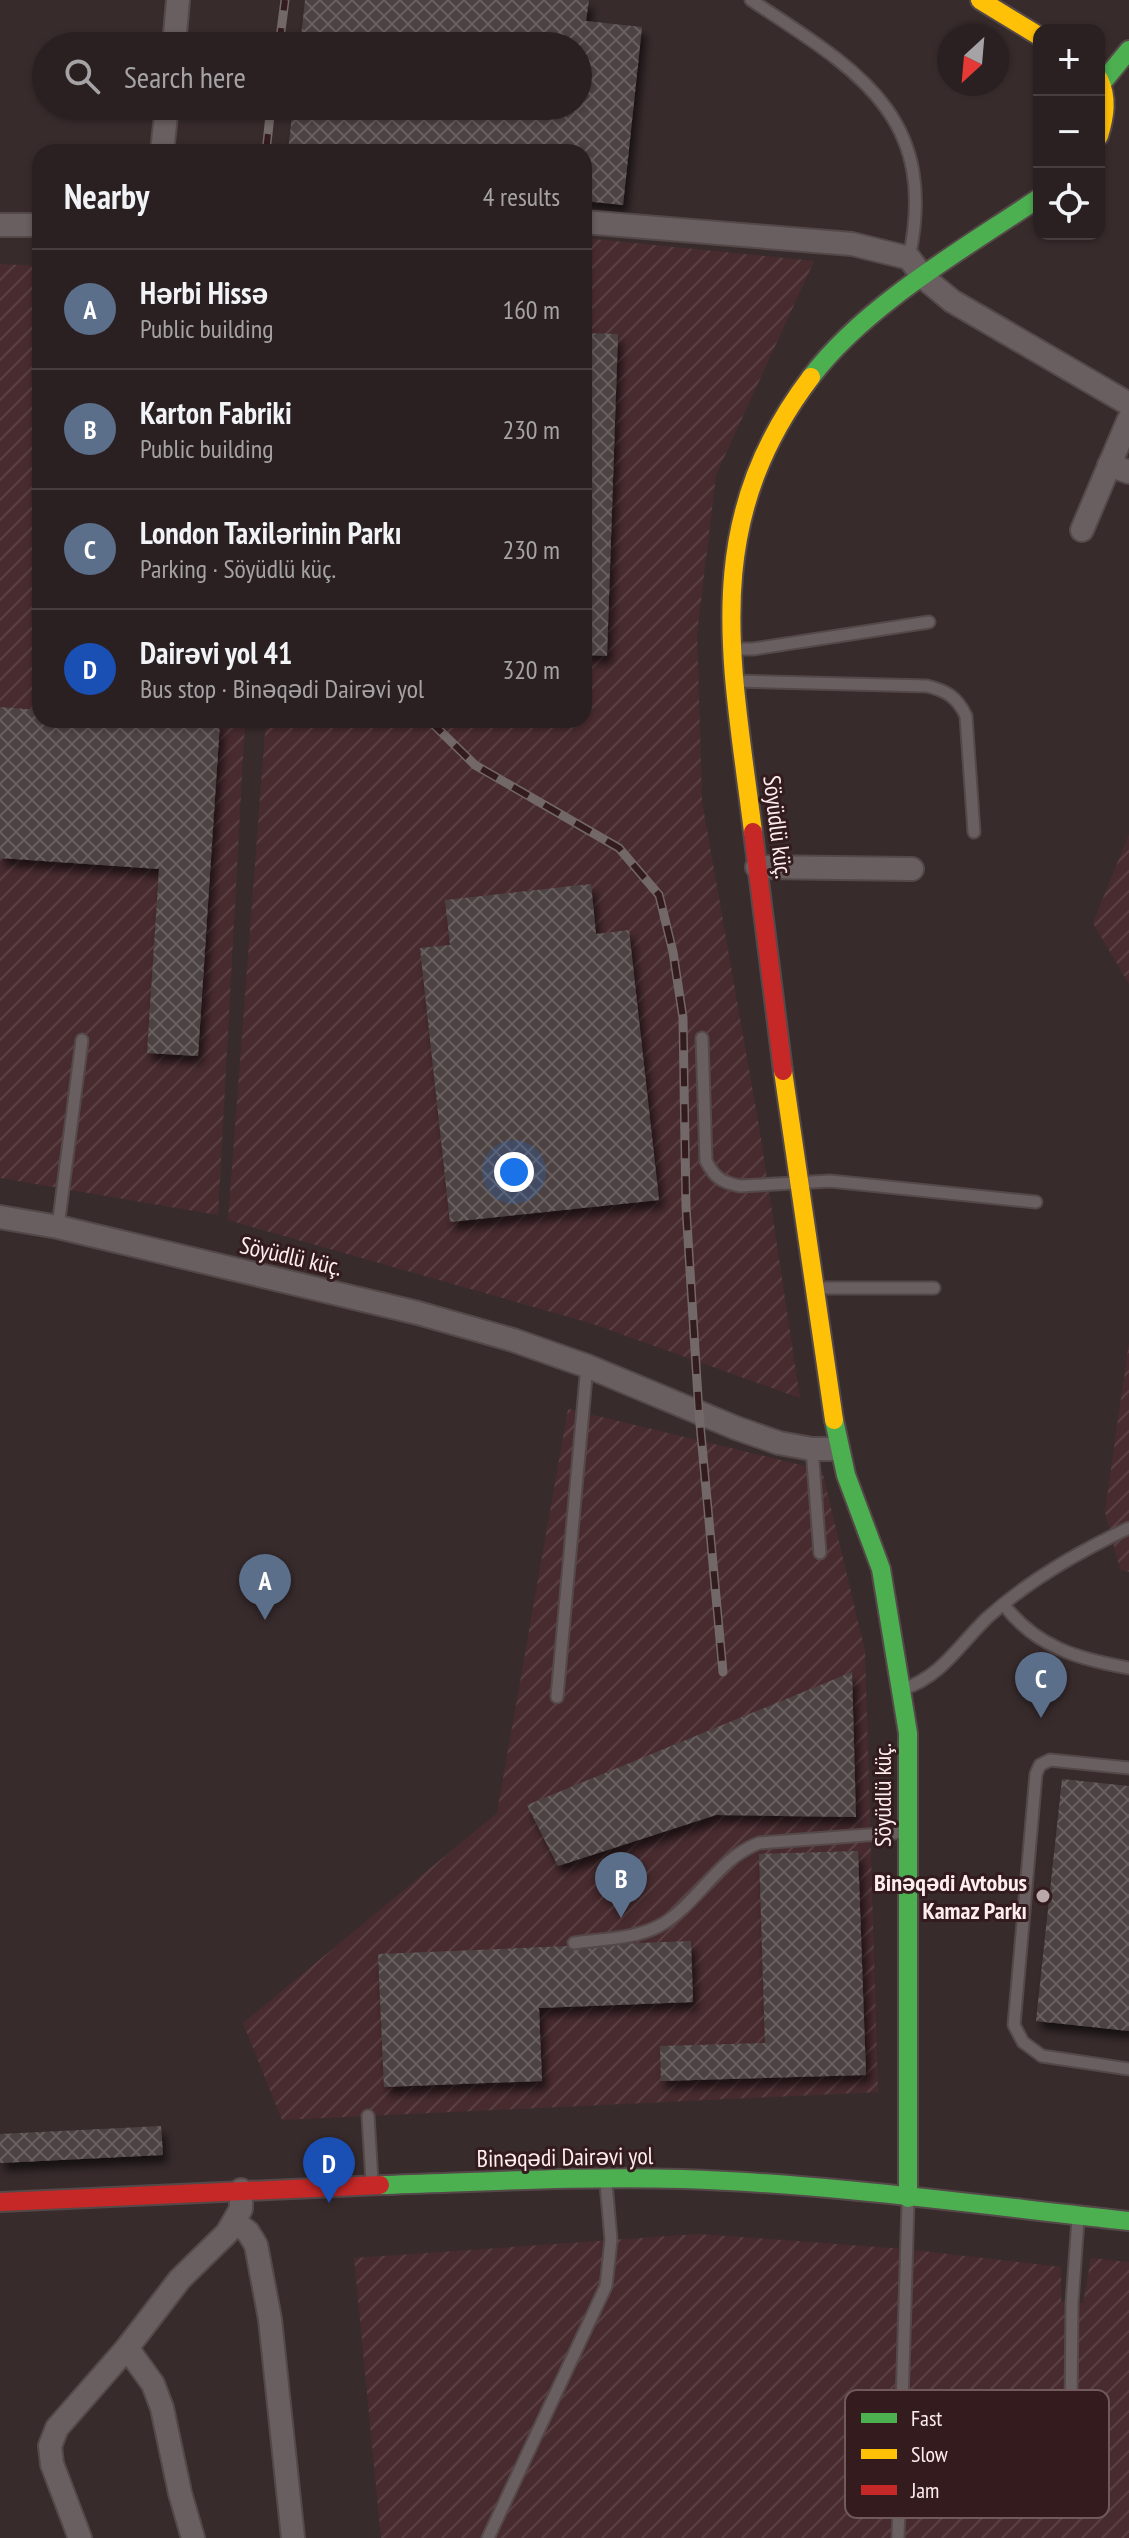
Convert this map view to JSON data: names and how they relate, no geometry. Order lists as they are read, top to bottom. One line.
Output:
{"streets":{"street":["Söyüdlü küç.","Binəqədi Dairəvi yol"]},"crossings":[["Söyüdlü küç.","Binəqədi Dairəvi yol"]],"places":["Binəqədi Avtobus Kamaz Parkı"],"legend":["Fast","Slow","Jam"],"north":"bottom left","page":{"map_buttons":["+","−"],"search":"Search here","heading":["Nearby","4 results"],"list":[{"mark":"A","name":"Hərbi Hissə","note":"Public building","value":"160 m"},{"mark":"B","name":"Karton Fabriki","note":"Public building","value":"230 m"},{"mark":"C","name":"London Taxilərinin Parkı","note":"Parking · Söyüdlü küç.","value":"230 m"},{"mark":"D","name":"Dairəvi yol 41","note":"Bus stop · Binəqədi Dairəvi yol","value":"320 m"}],"pins":["A","C","B","D"]}}
